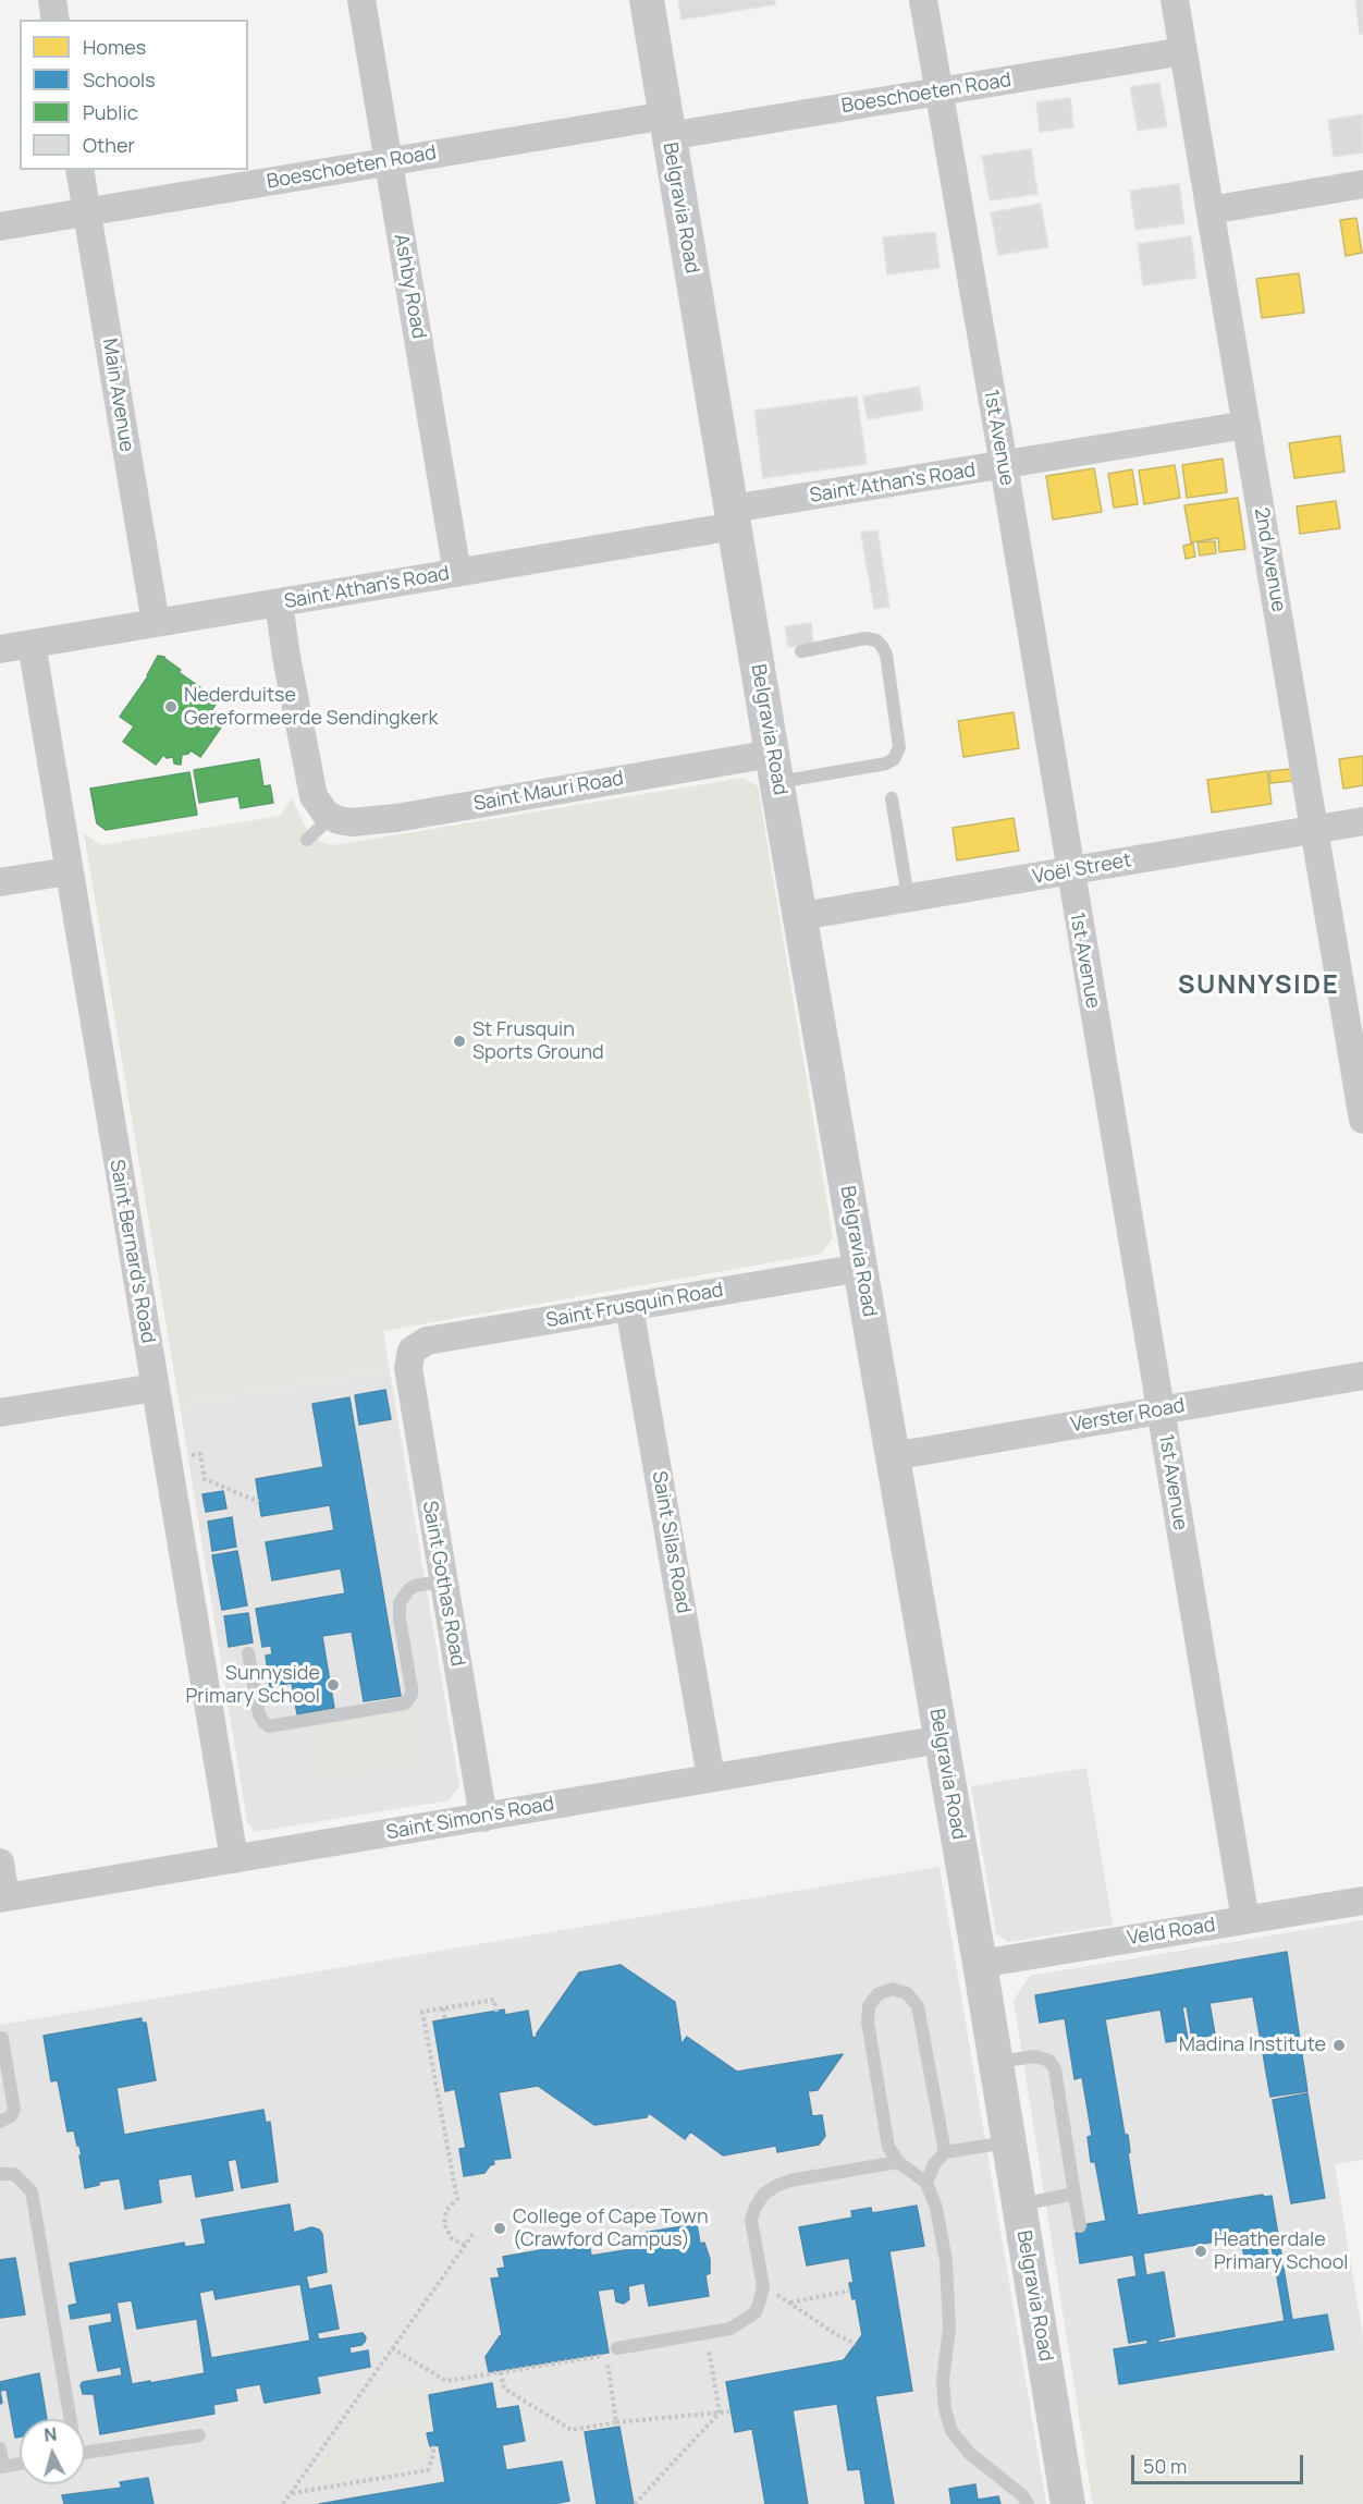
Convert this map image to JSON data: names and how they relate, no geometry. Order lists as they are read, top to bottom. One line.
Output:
{"streets":{"street":["Boeschoeten Road","Belgravia Road","Ashby Road","Main Avenue","1st Avenue","Saint Athan's Road","2nd Avenue","Saint Mauri Road","Voël Street","Saint Bernard's Road","Saint Frusquin Road","Verster Road","Saint Silas Road","Saint Gothas Road","Saint Simon's Road","Veld Road"]},"crossings":[["Boeschoeten Road","Belgravia Road"],["Boeschoeten Road","Ashby Road"],["Boeschoeten Road","Main Avenue"],["Boeschoeten Road","1st Avenue"],["Boeschoeten Road","2nd Avenue"],["Belgravia Road","Saint Athan's Road"],["Belgravia Road","Saint Mauri Road"],["Belgravia Road","Voël Street"],["Belgravia Road","Saint Frusquin Road"],["Belgravia Road","Verster Road"],["Belgravia Road","Saint Simon's Road"],["Belgravia Road","Veld Road"],["Ashby Road","Saint Athan's Road"],["Main Avenue","Saint Athan's Road"],["1st Avenue","Saint Athan's Road"],["1st Avenue","Voël Street"],["1st Avenue","Verster Road"],["1st Avenue","Veld Road"],["Saint Athan's Road","2nd Avenue"],["Saint Athan's Road","Saint Bernard's Road"],["2nd Avenue","Voël Street"],["Saint Bernard's Road","Saint Simon's Road"],["Saint Frusquin Road","Saint Silas Road"],["Saint Frusquin Road","Saint Gothas Road"],["Saint Silas Road","Saint Simon's Road"],["Saint Gothas Road","Saint Simon's Road"]],"districts":["SUNNYSIDE"],"places":["Nederduitse Gereformeerde Sendingkerk","St Frusquin Sports Ground","Sunnyside Primary School","Madina Institute","College of Cape Town (Crawford Campus)","Heatherdale Primary School"],"legend":["Homes","Schools","Public","Other"],"scale_bar":"50 m","north":"top"}
